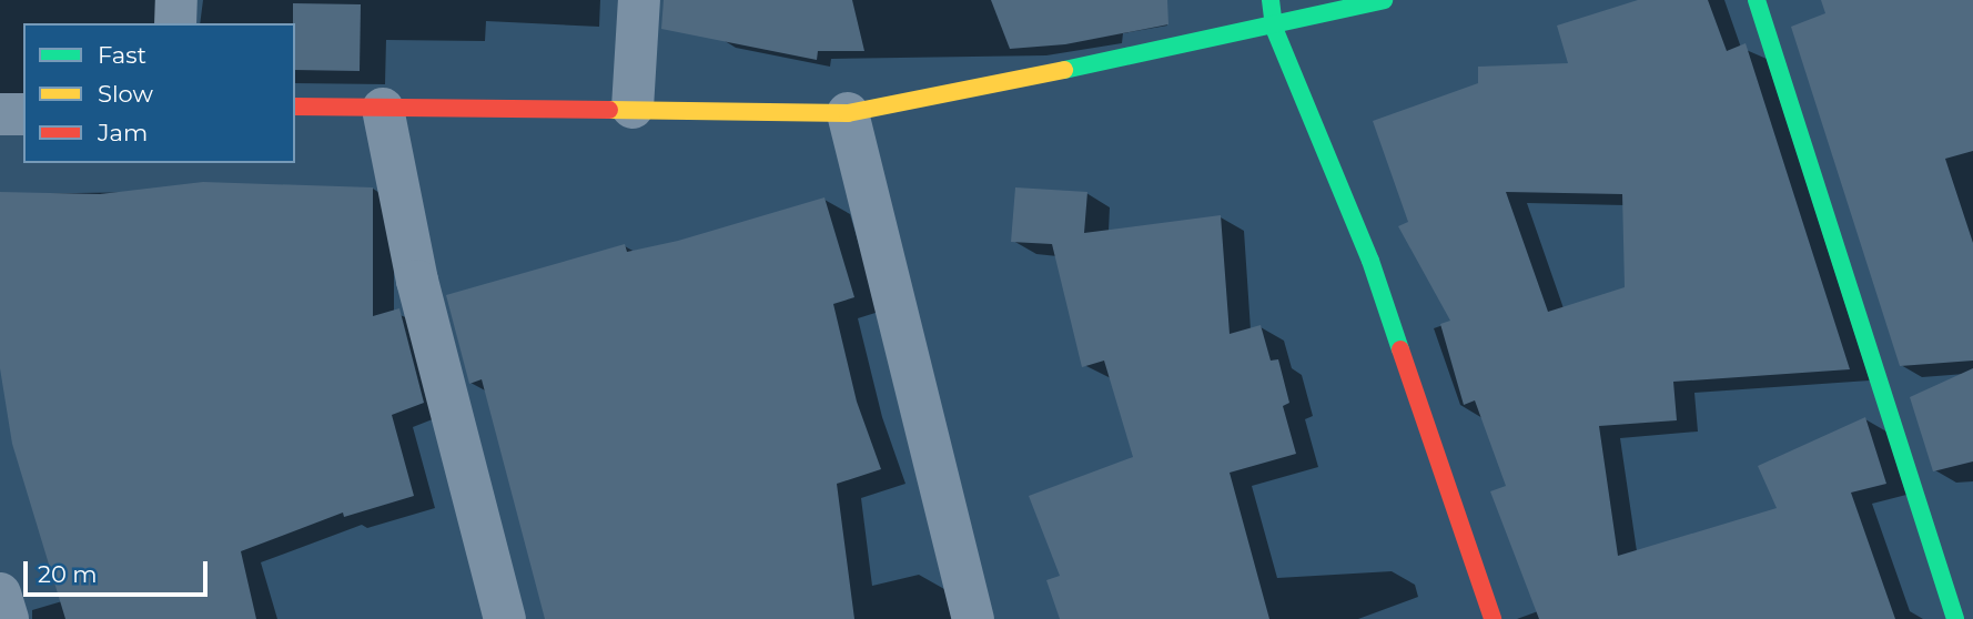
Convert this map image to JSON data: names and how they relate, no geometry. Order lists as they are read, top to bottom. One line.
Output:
{"legend":["Fast","Slow","Jam"],"scale_bar":"20 m"}
